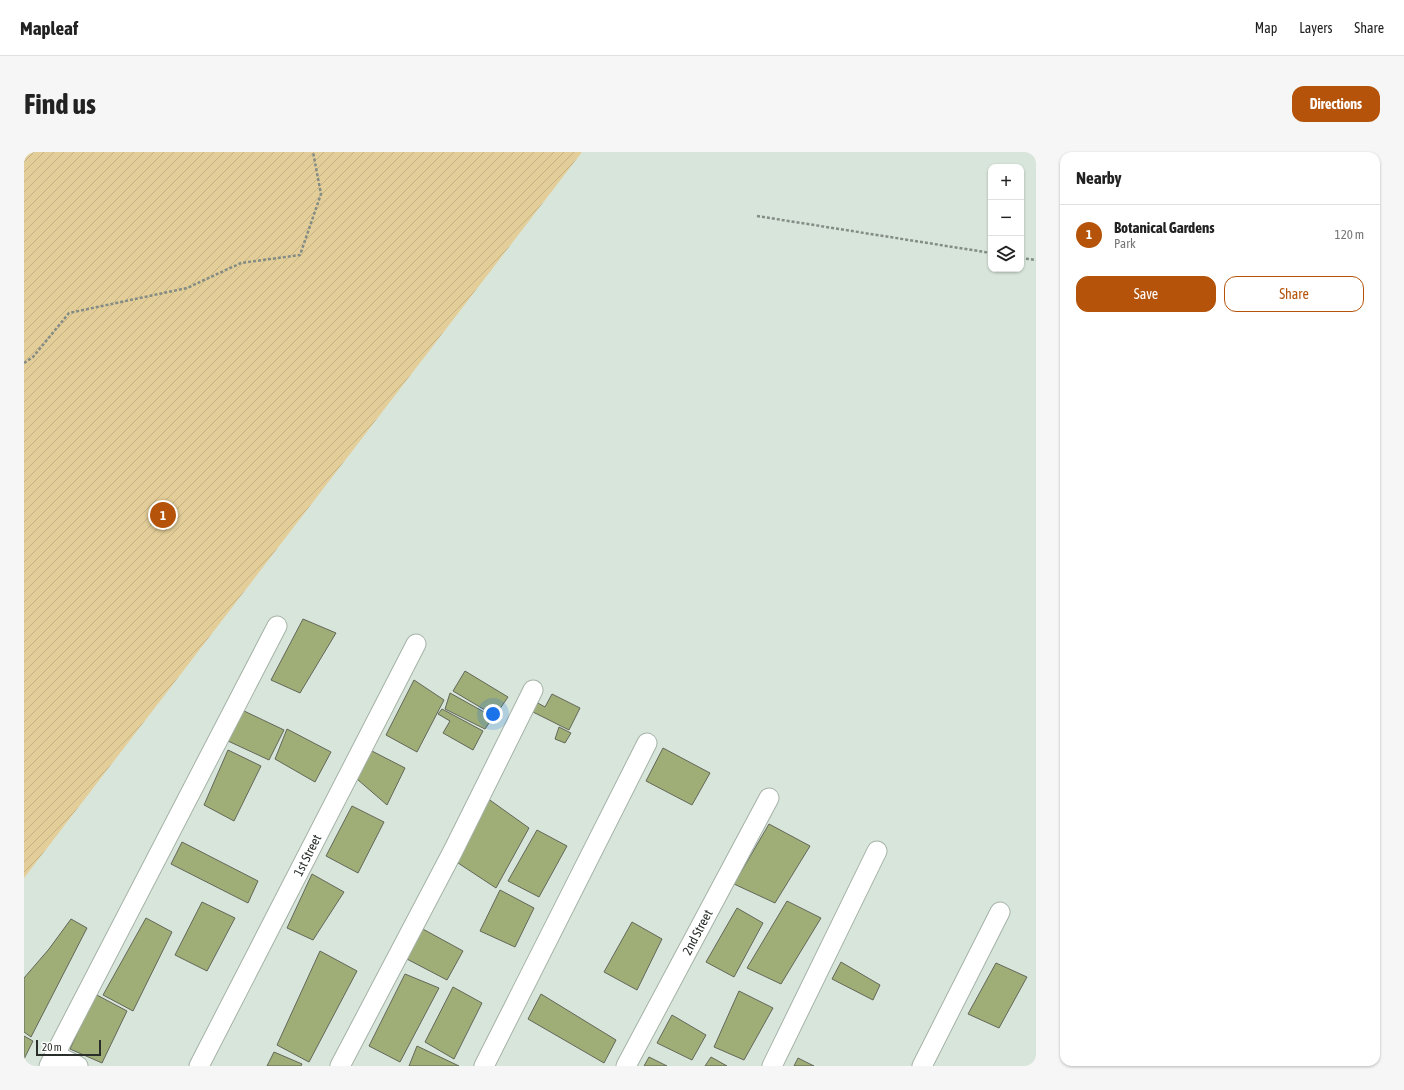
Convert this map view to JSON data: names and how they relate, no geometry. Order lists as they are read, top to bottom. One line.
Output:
{"streets":{"street":["1st Street","2nd Street"]},"scale_bar":"20 m","page":{"header":"Mapleaf","nav":["Map","Layers","Share"],"buttons":["Directions",["Save","Share"]],"title":"Find us","heading":"Nearby","map_buttons":["+","−"],"list":[{"mark":"1","name":"Botanical Gardens","note":"Park","value":"120 m"}],"pins":"1","scale":"20 m"}}
